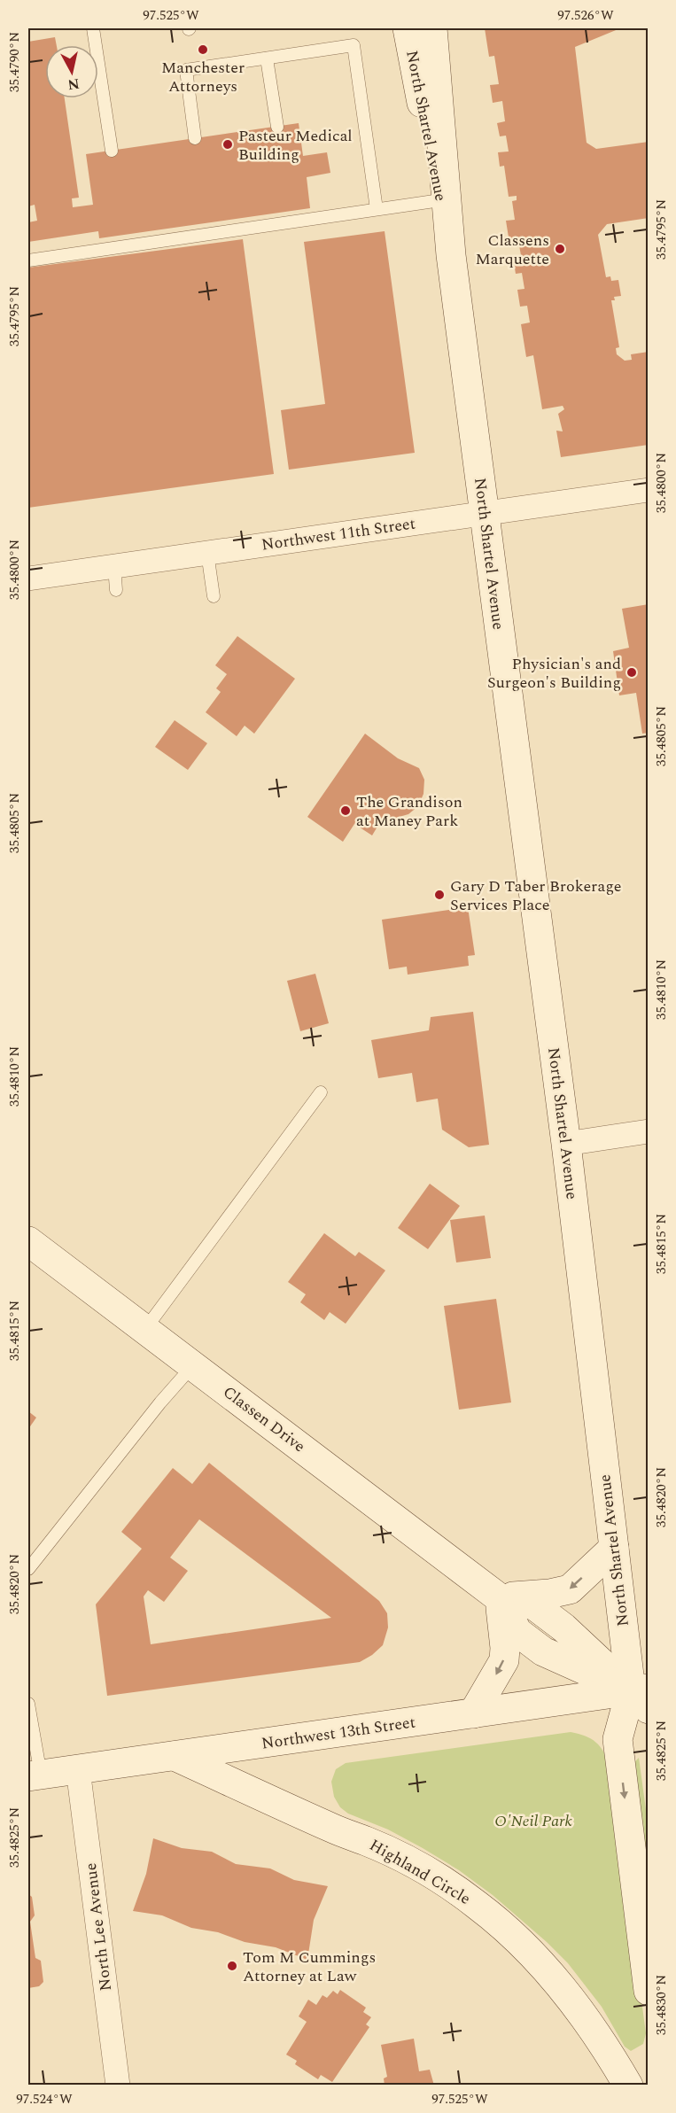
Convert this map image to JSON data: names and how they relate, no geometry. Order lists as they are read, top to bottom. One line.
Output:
{"streets":{"street":["North Shartel Avenue","Northwest 11th Street","Classen Drive","Northwest 13th Street","Highland Circle","North Lee Avenue"]},"crossings":[["North Shartel Avenue","Northwest 11th Street"],["North Shartel Avenue","Classen Drive"],["North Shartel Avenue","Northwest 13th Street"],["Classen Drive","Northwest 13th Street"],["Northwest 13th Street","Highland Circle"],["Northwest 13th Street","North Lee Avenue"]],"parks":["O'Neil Park"],"places":["Manchester Attorneys","Pasteur Medical Building","Classens Marquette","Physician's and Surgeon's Building","The Grandison at Maney Park","Gary D Taber Brokerage Services Place","Tom M Cummings Attorney at Law"],"north":"bottom","coordinates":["97.525°W","97.526°W","35.4790°N","35.4795°N","35.4800°N","35.4805°N","35.4810°N","35.4815°N","35.4820°N","35.4825°N","35.4830°N","97.524°W"]}
